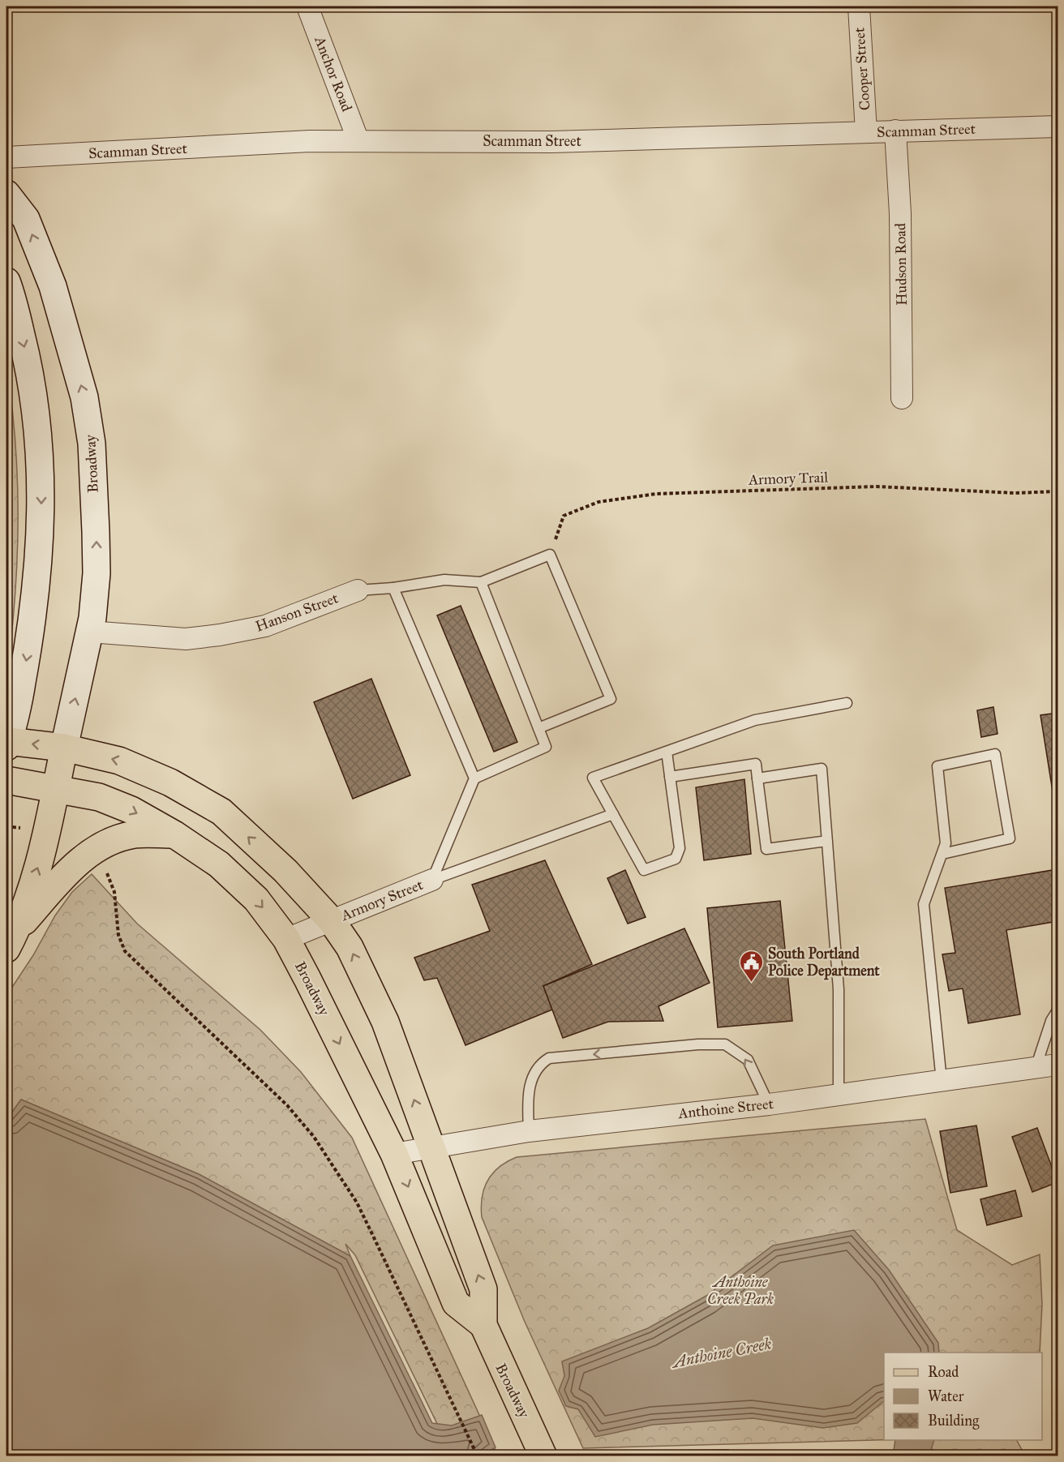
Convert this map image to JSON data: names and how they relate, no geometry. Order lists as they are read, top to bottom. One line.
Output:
{"streets":{"main road":["Broadway"],"street":["Cooper Street","Anchor Road","Scamman Street","Hudson Road","Hanson Street","Armory Street","Anthoine Street"],"path":["Armory Trail"]},"crossings":[["Cooper Street","Scamman Street"],["Anchor Road","Scamman Street"],["Scamman Street","Hudson Road"],["Broadway","Hanson Street"],["Broadway","Armory Street"],["Broadway","Anthoine Street"]],"water":["Anthoine Creek"],"parks":["Anthoine Creek Park"],"places":{"public building":["South Portland Police Department"]},"legend":["Road","Water","Building"]}
